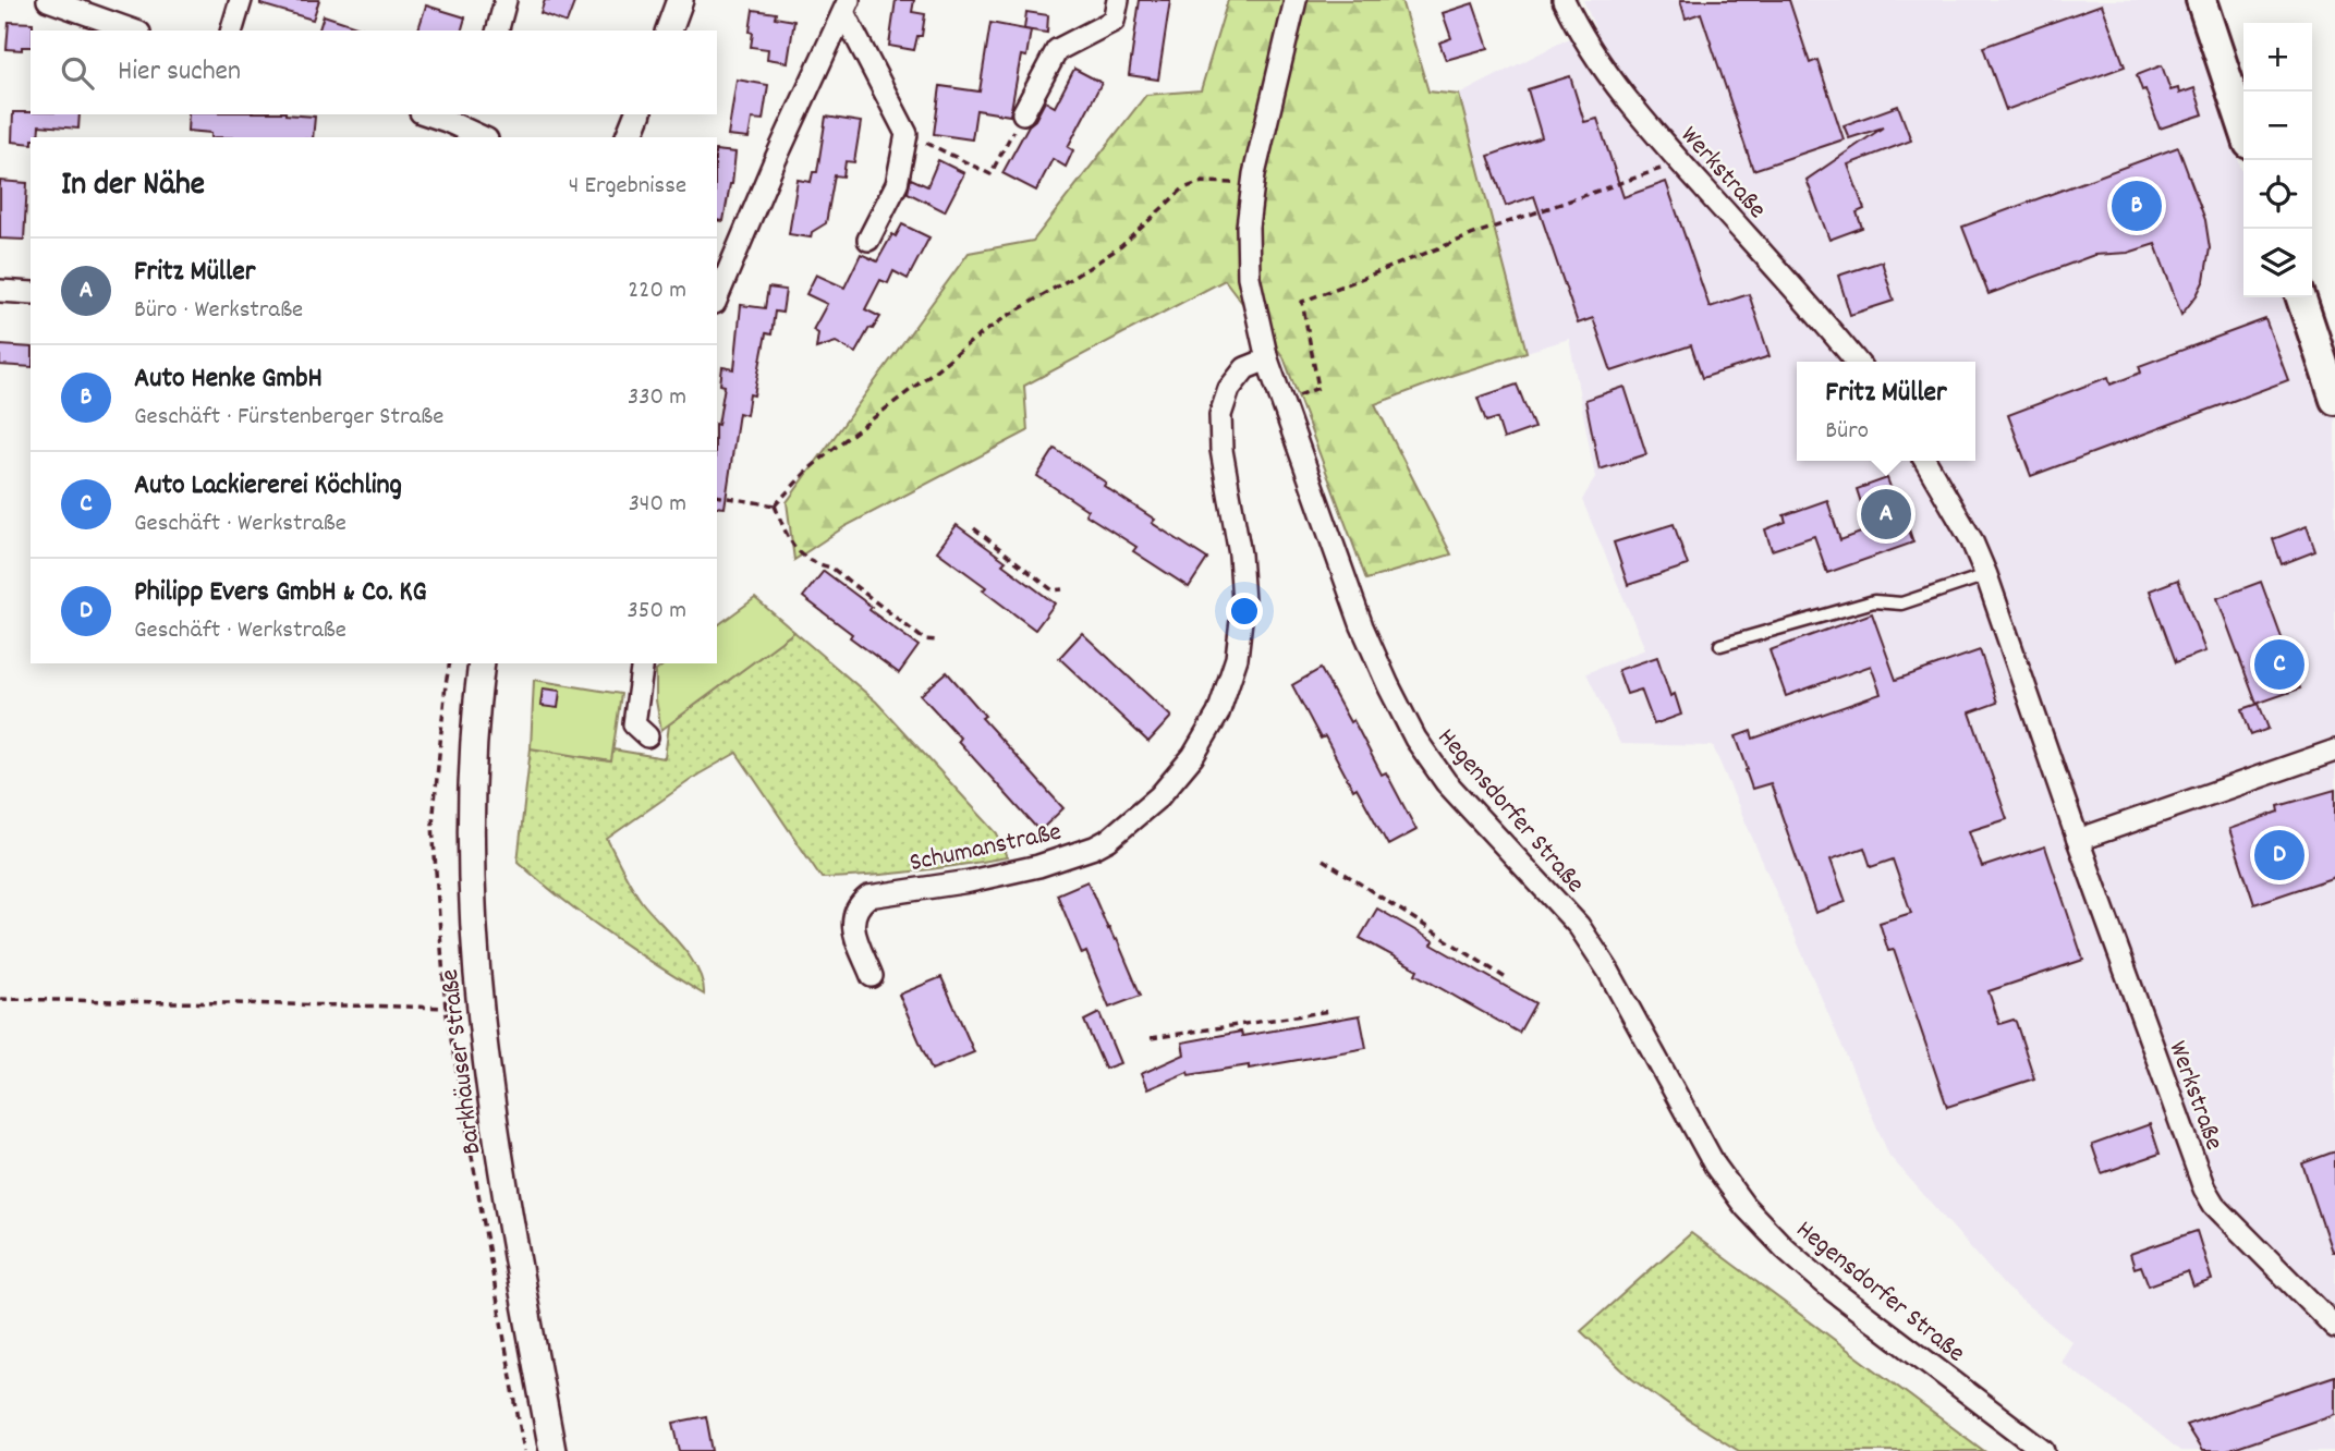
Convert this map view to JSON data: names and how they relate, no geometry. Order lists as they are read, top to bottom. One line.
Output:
{"streets":{"street":["Werkstraße","Hegensdorfer Straße","Schumanstraße","Barkhäuser Straße"]},"crossings":[["Hegensdorfer Straße","Schumanstraße"]],"page":{"map_buttons":["+","−"],"search":"Hier suchen","heading":["In der Nähe","4 Ergebnisse"],"pins":["B","A","C","D"],"list":[{"mark":"A","name":"Fritz Müller","note":"Büro · Werkstraße","value":"220 m"},{"mark":"B","name":"Auto Henke GmbH","note":"Geschäft · Fürstenberger Straße","value":"330 m"},{"mark":"C","name":"Auto Lackiererei Köchling","note":"Geschäft · Werkstraße","value":"340 m"},{"mark":"D","name":"Philipp Evers GmbH & Co. KG","note":"Geschäft · Werkstraße","value":"350 m"}],"popup":["Fritz Müller","Büro"]}}
